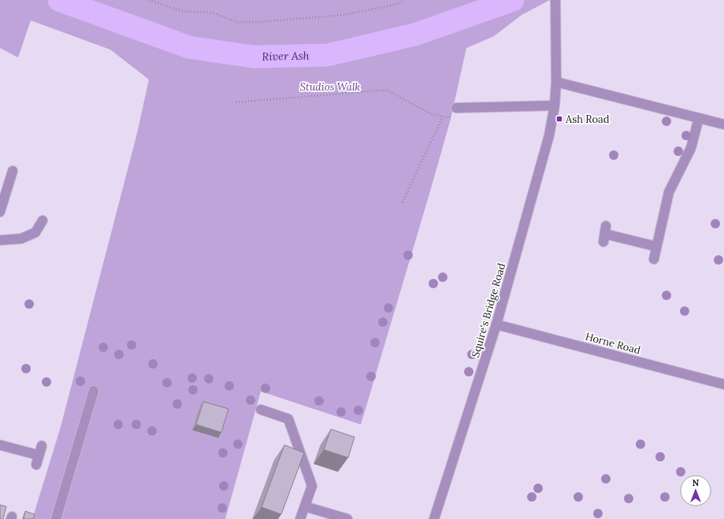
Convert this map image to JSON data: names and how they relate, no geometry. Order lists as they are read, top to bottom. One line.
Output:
{"streets":{"street":["Squire's Bridge Road","Horne Road"]},"crossings":[["Squire's Bridge Road","Horne Road"]],"water":["River Ash"],"parks":["Studios Walk"],"places":{"transit":["Ash Road"]},"north":"top"}
